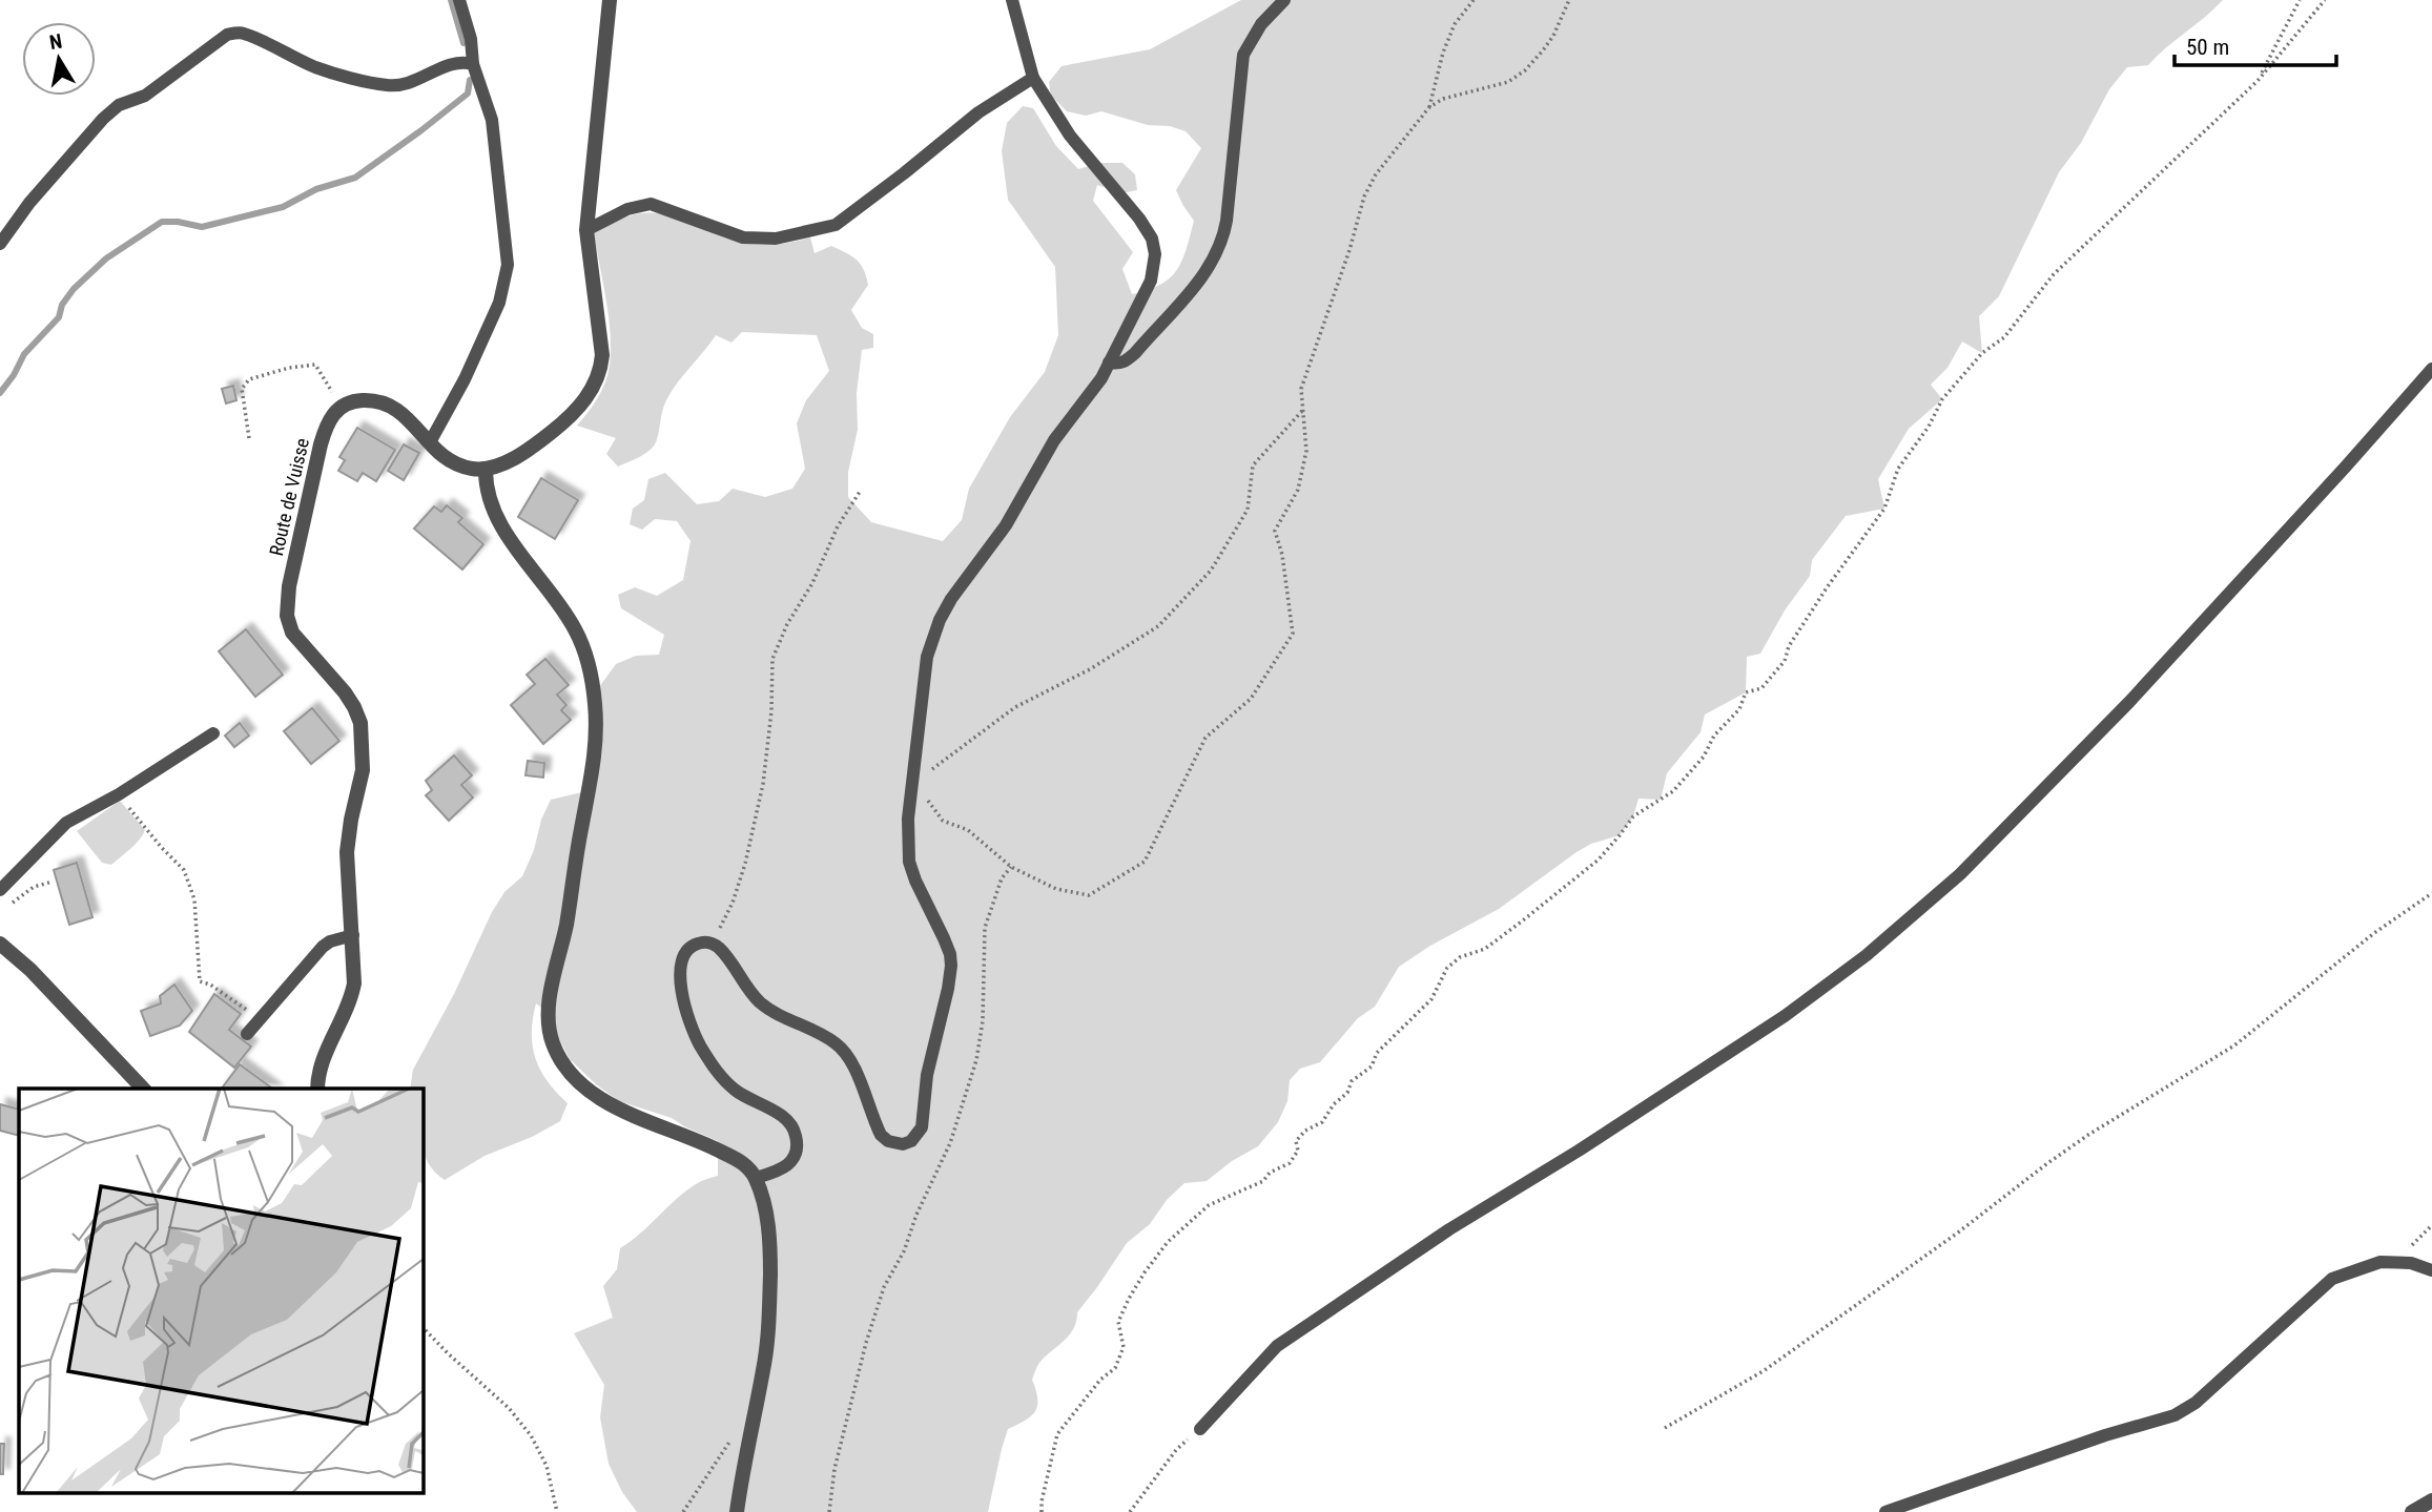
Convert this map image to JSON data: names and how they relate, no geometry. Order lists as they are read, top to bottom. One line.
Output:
{"streets":{"street":["Route de Vuisse"]},"scale_bar":"50 m","north":"top"}
